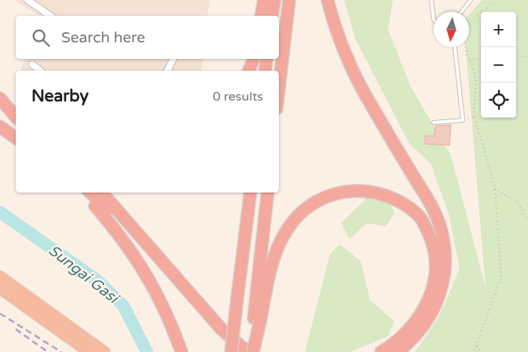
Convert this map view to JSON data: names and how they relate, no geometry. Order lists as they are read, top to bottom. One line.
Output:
{"water":["Sungai Gasi"],"north":"bottom","page":{"map_buttons":["+","−"],"search":"Search here","heading":["Nearby","0 results"]}}
